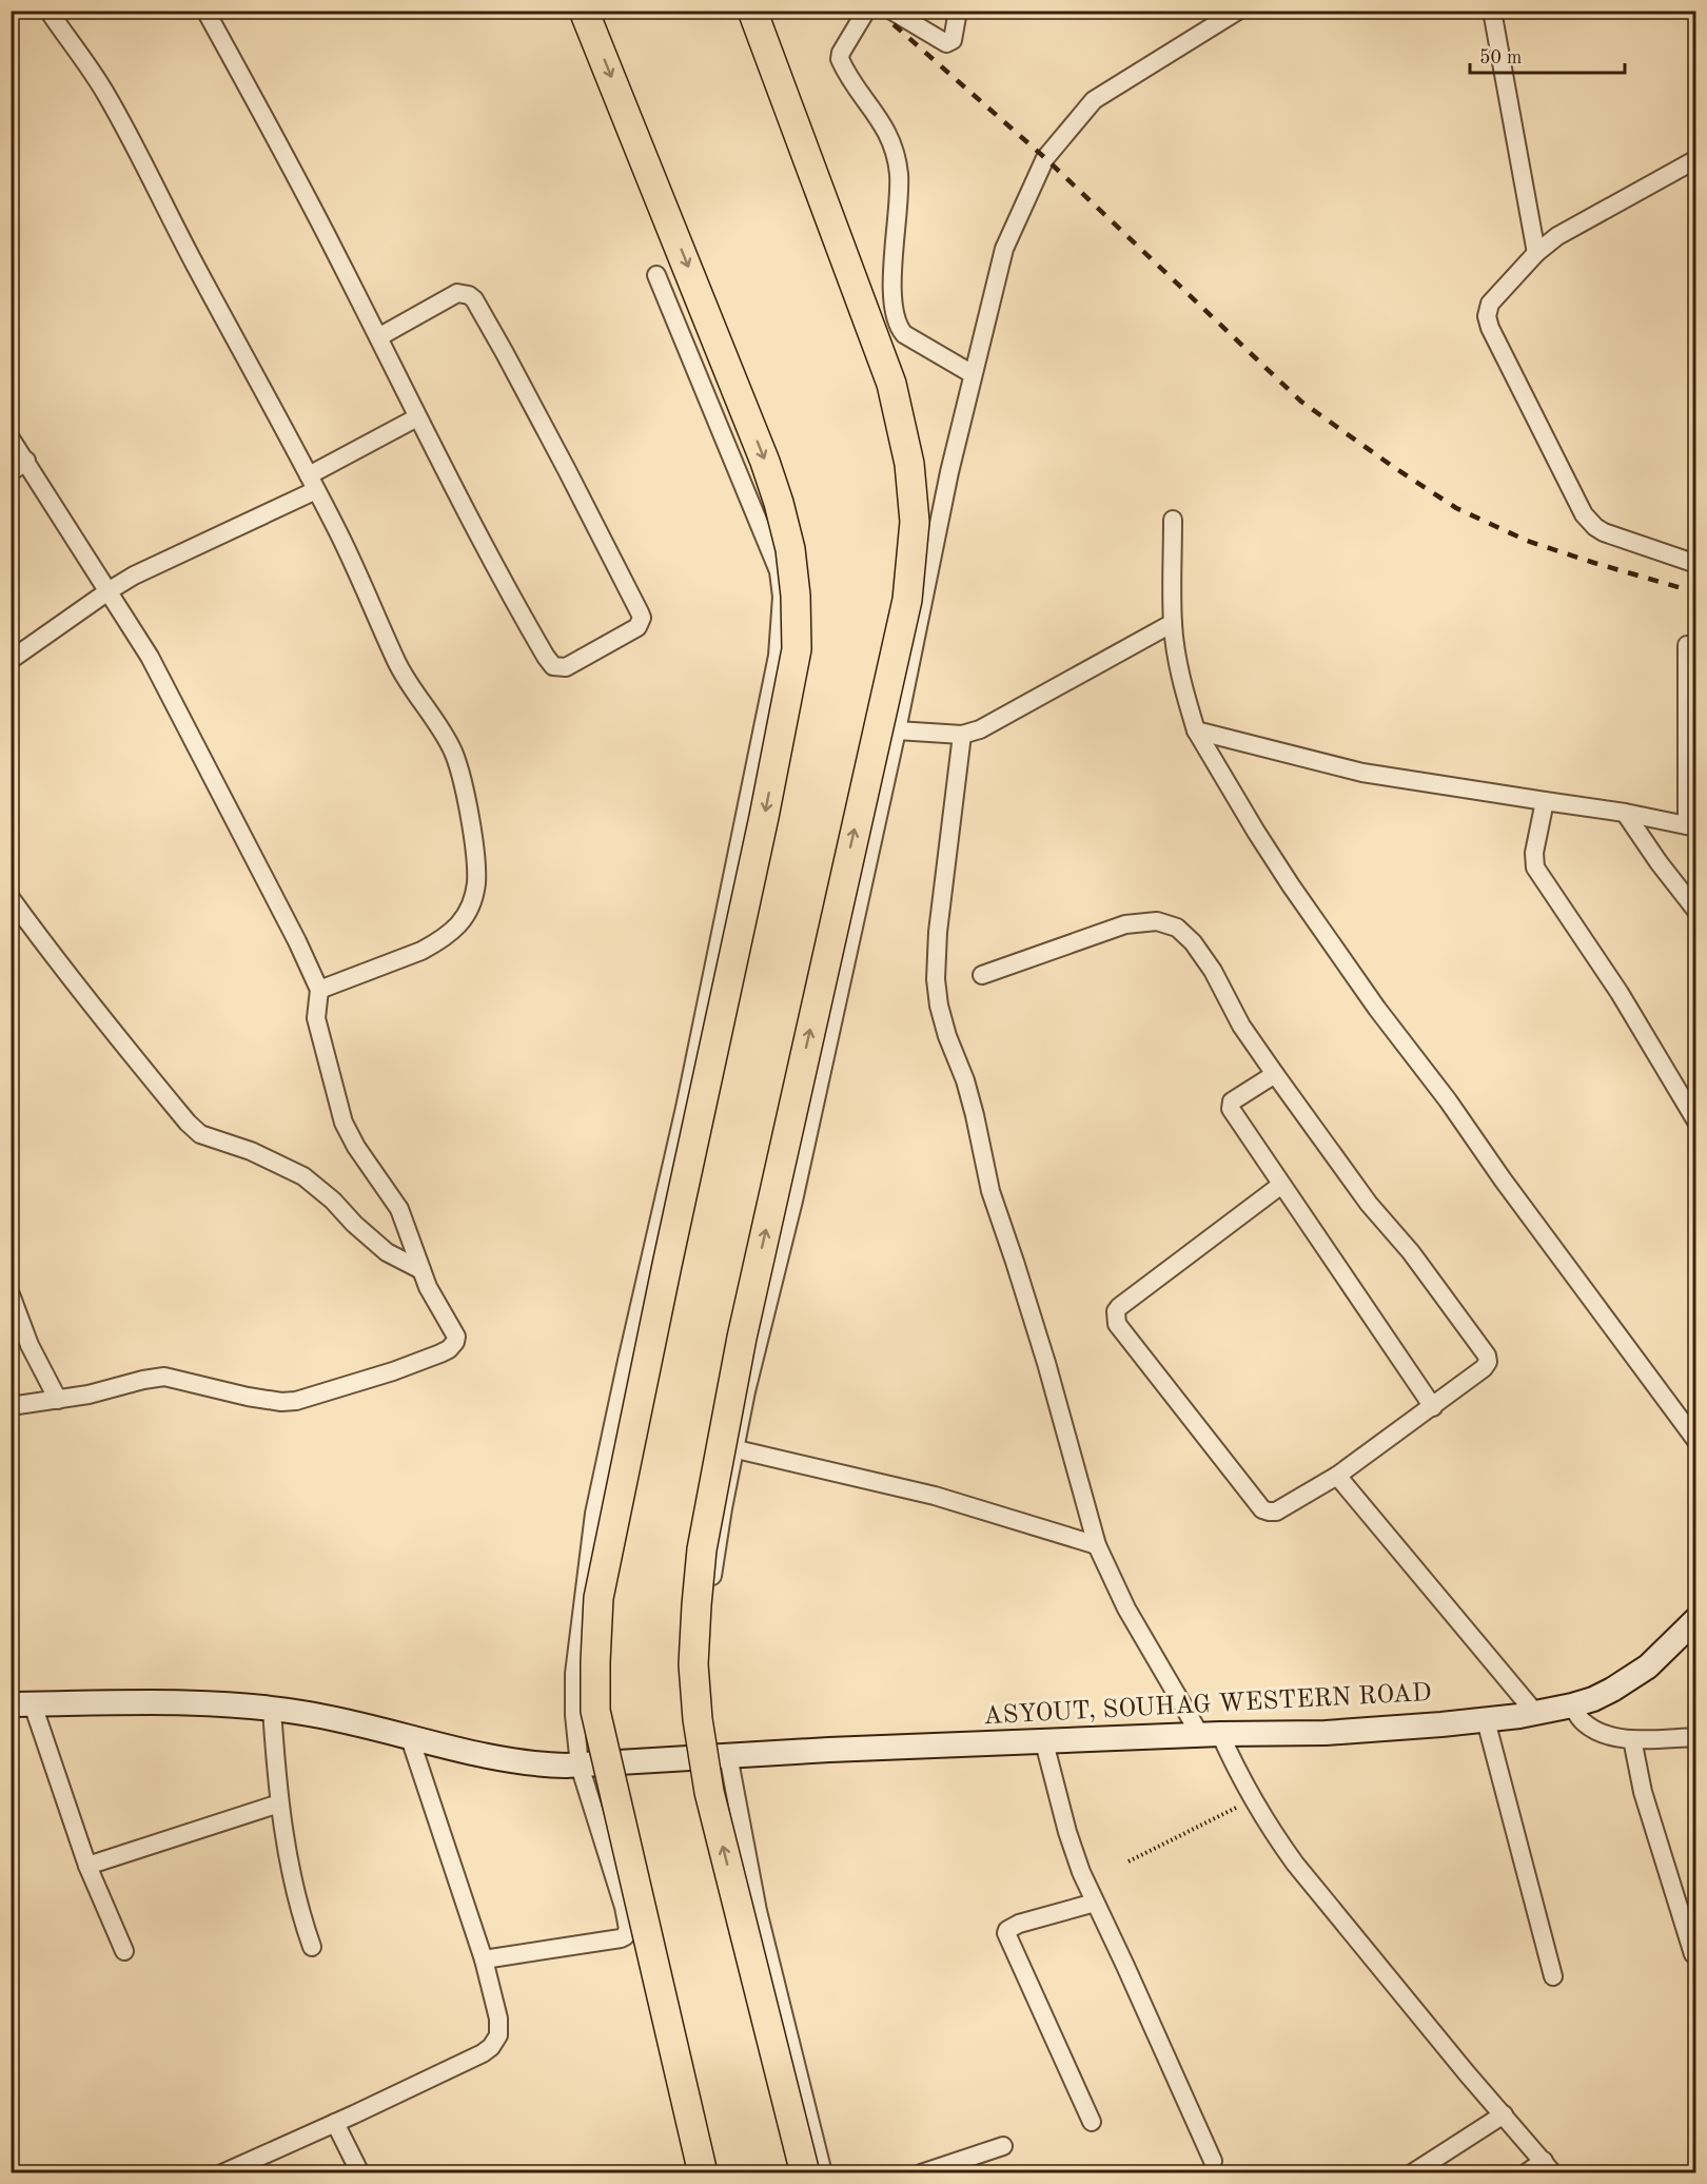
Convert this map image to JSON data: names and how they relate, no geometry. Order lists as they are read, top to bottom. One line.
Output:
{"streets":{"main road":["ASYOUT, SOUHAG WESTERN ROAD"]},"scale_bar":"50 m"}
